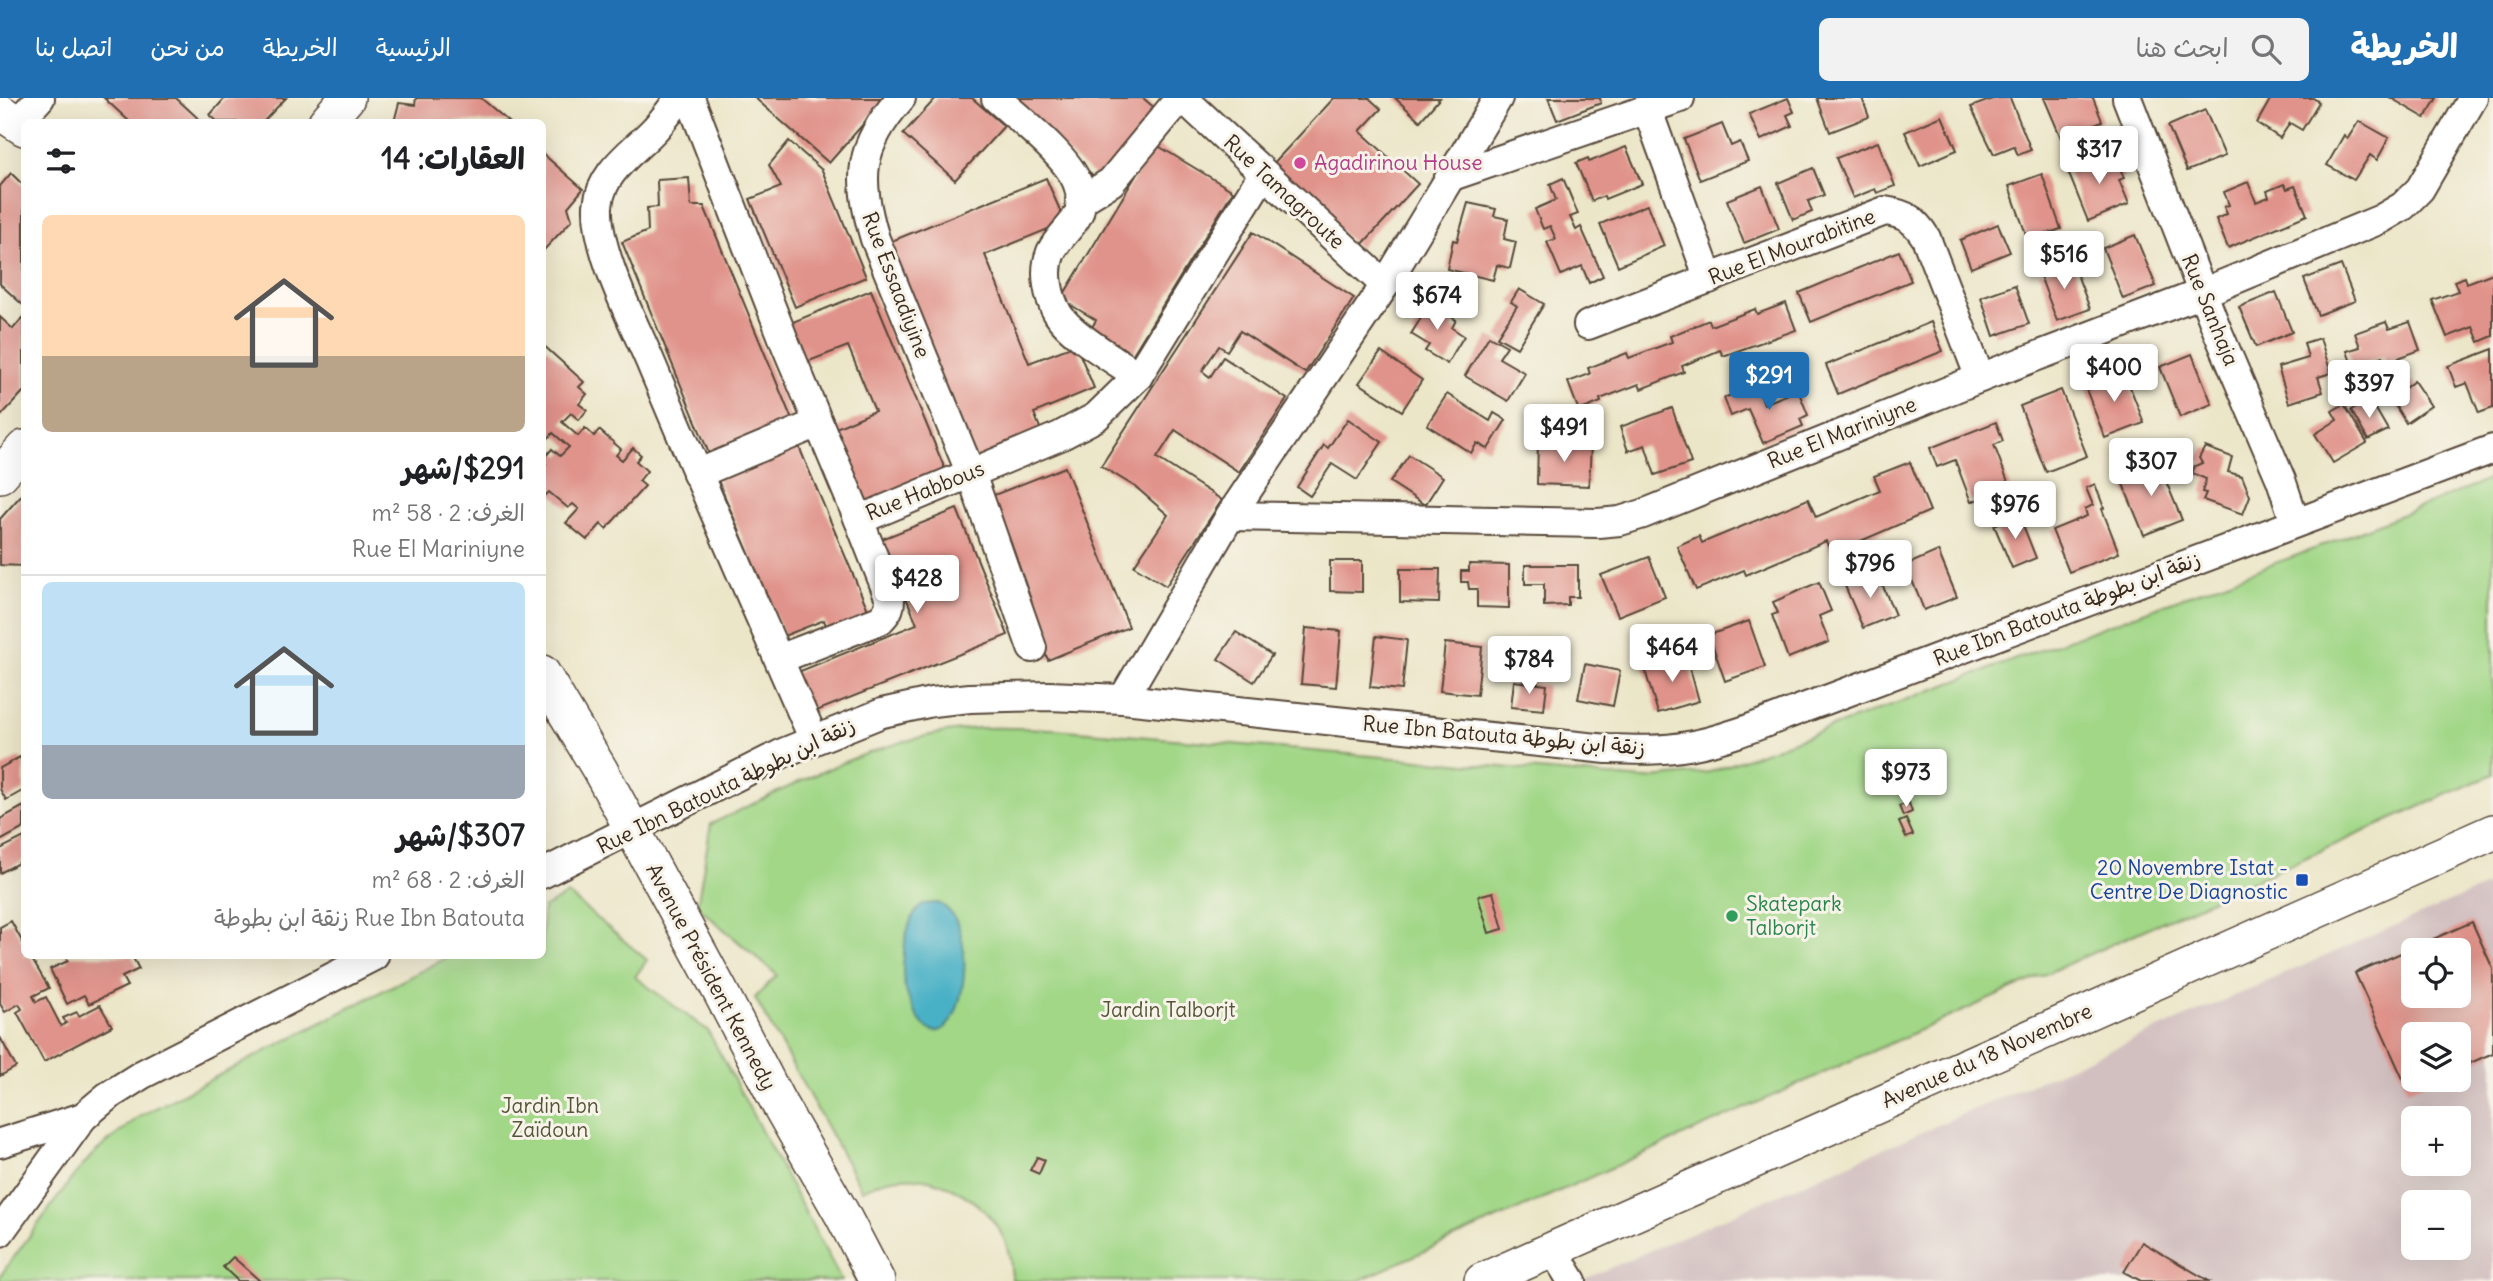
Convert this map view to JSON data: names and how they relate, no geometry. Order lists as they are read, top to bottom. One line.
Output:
{"streets":{"street":["Rue Tamagroute","Rue El Mourabitine","Rue Essaadiyine","Rue Sanhaja","Rue El Mariniyne","Rue Habbous","Rue Ibn Batouta زنقة ابن بطوطة","Avenue Président Kennedy","Avenue du 18 Novembre"]},"crossings":[["Rue Tamagroute","Rue Habbous"],["Rue El Mourabitine","Rue El Mariniyne"],["Rue Essaadiyine","Rue Habbous"],["Rue Sanhaja","Rue El Mariniyne"],["Rue Sanhaja","Rue Ibn Batouta زنقة ابن بطوطة"],["Rue Ibn Batouta زنقة ابن بطوطة","Avenue Président Kennedy"]],"parks":["Jardin Talborjt","Jardin Ibn Zaïdoun"],"places":{"other":["Agadirinou House","Skatepark Talborjt"],"transit":["20 Novembre Istat - Centre De Diagnostic"]},"page":{"header":"الخريطة","search":"ابحث هنا","nav":["الرئيسية","الخريطة","من نحن","اتصل بنا"],"heading":"العقارات: 14","price":["$317","$516","$674","$400","$291","$397","$491","$307","$976","$796","$428","$464","$784","$973"],"list":[{"name":"$291/شهر","note":"الغرف: 2 · 58 m² · Rue El Mariniyne"},{"name":"$307/شهر","note":"الغرف: 2 · 68 m² · Rue Ibn Batouta زنقة ابن بطوطة"}],"map_buttons":["+","−"]}}
